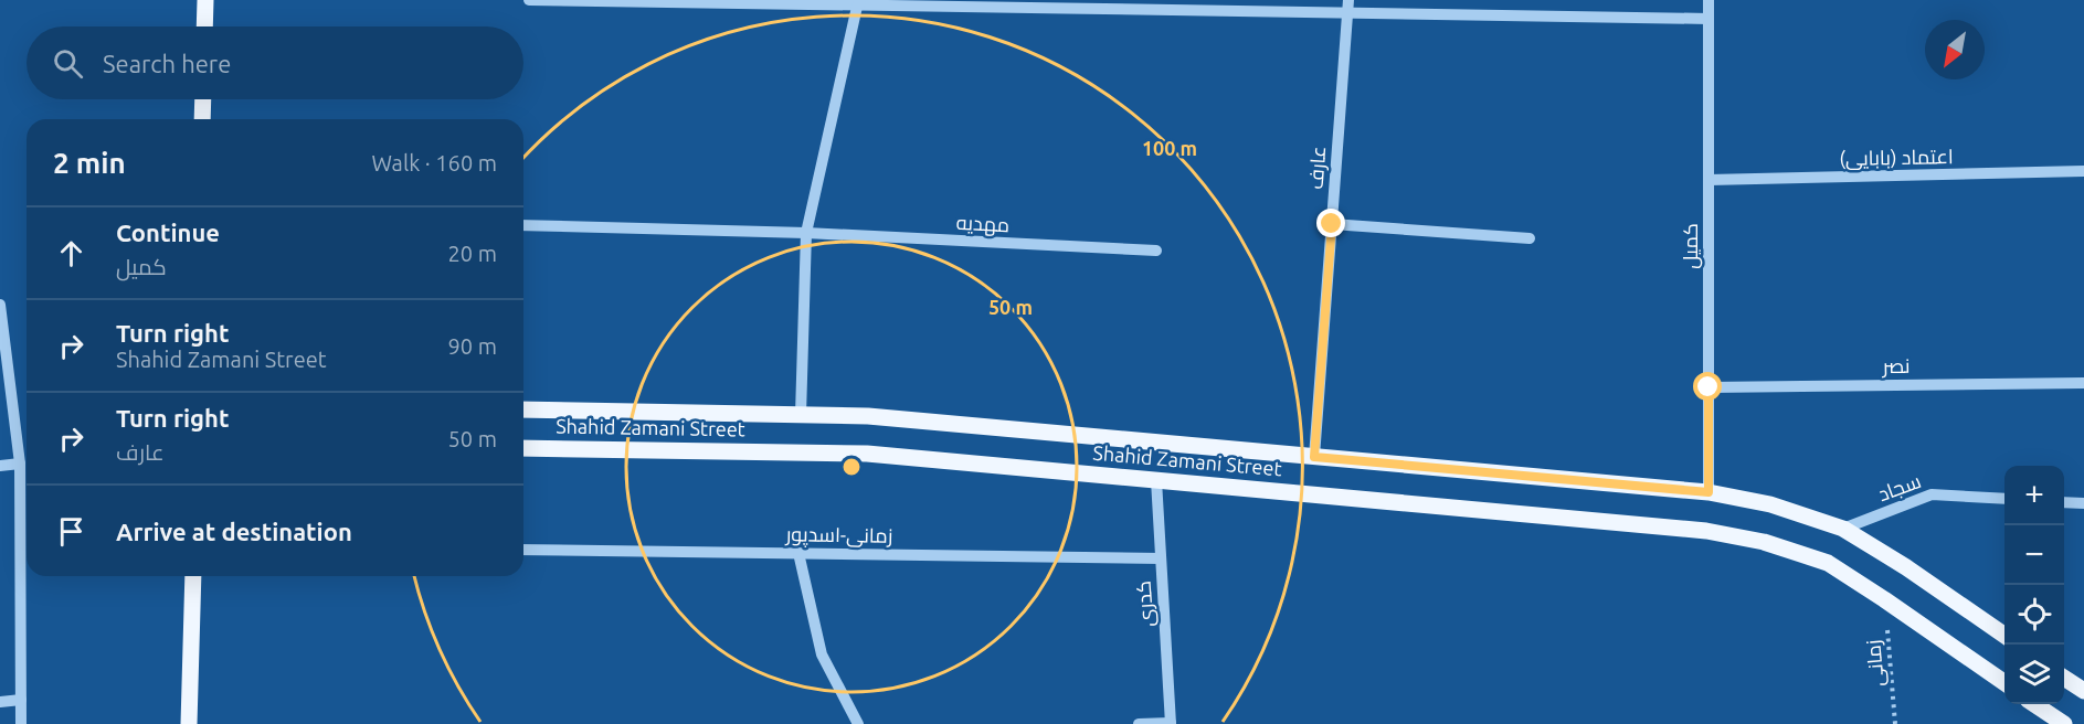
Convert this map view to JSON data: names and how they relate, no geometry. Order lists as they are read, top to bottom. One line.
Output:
{"streets":{"main road":["Shahid Zamani Street"],"street":["اعتماد (بابایی)","عارف","مهدیه","کمیل","نصر","سجاد","زمانی-اسدپور","کدری"],"path":["زمانی"]},"crossings":[["اعتماد (بابایی)","کمیل"],["عارف","Shahid Zamani Street"],["کمیل","نصر"],["کمیل","Shahid Zamani Street"],["Shahid Zamani Street","سجاد"],["Shahid Zamani Street","کدری"],["Shahid Zamani Street","زمانی"],["زمانی-اسدپور","کدری"]],"north":"bottom left","page":{"search":"Search here","heading":["2 min","Walk · 160 m"],"list":[["Continue","کمیل","20 m"],["Turn right","Shahid Zamani Street","90 m"],["Turn right","عارف","50 m"],"Arrive at destination"],"map_buttons":["+","−"]},"rings":["100 m","50 m"]}
